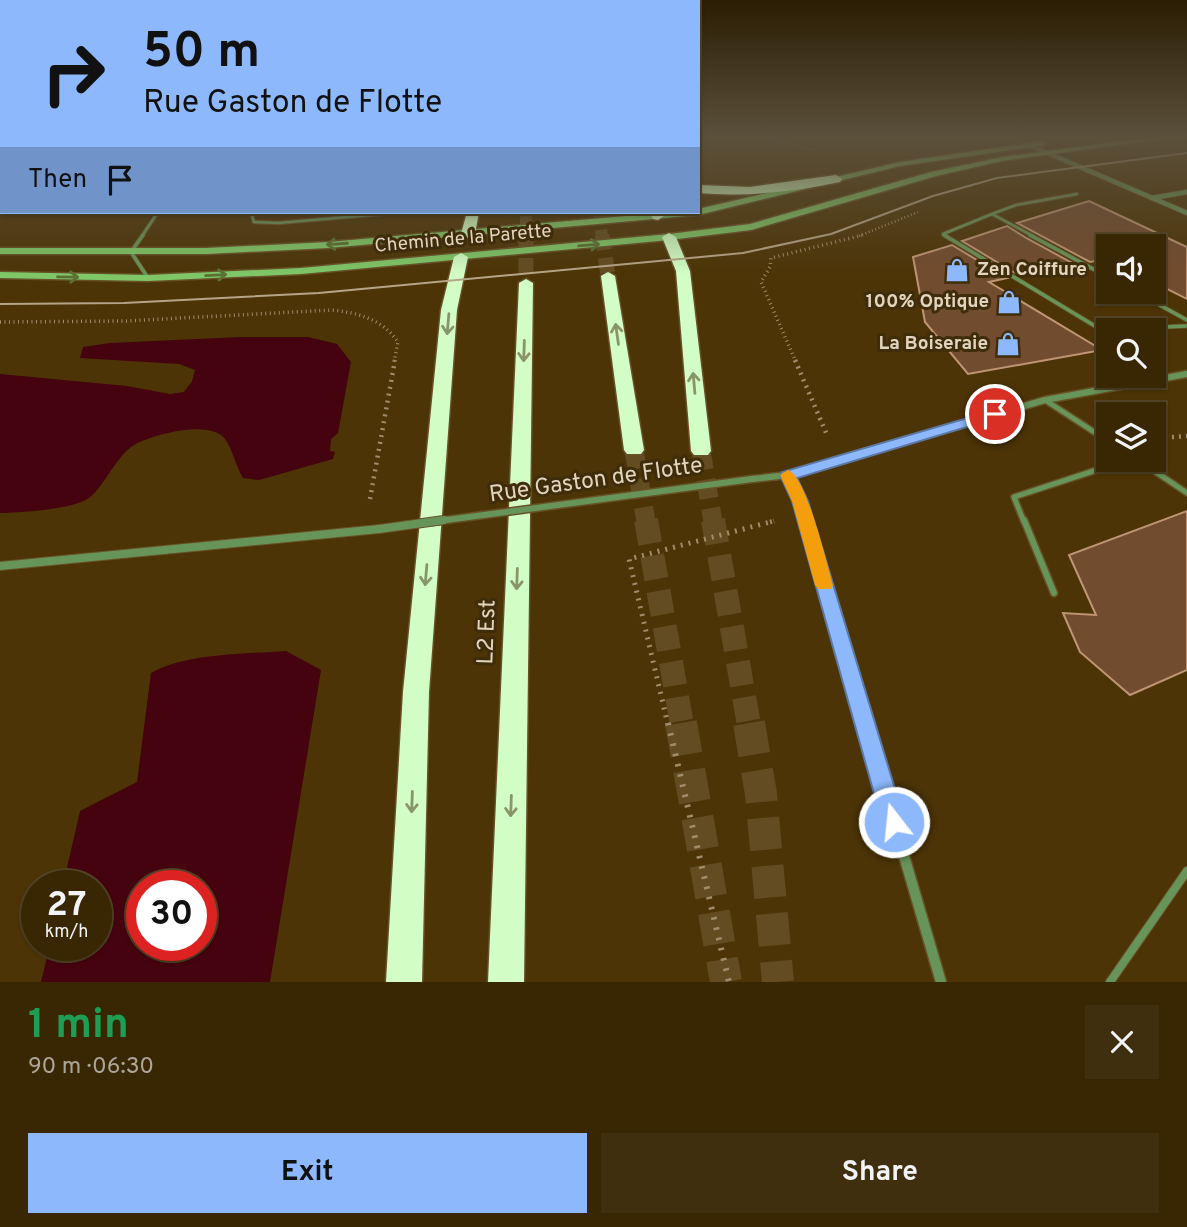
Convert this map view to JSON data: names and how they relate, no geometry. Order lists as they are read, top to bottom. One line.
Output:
{"streets":{"highway":["L2 Est"],"street":["Chemin de la Parette","Rue Gaston de Flotte"]},"places":{"shop":["Zen Coiffure","100% Optique","La Boiseraie"]},"page":{"turn":["50 m","Rue Gaston de Flotte"],"then":"Then","speed":"27 km/h","limit":"30","heading":["1 min","90 m · 06:30"],"buttons":["Exit","Share"]}}
